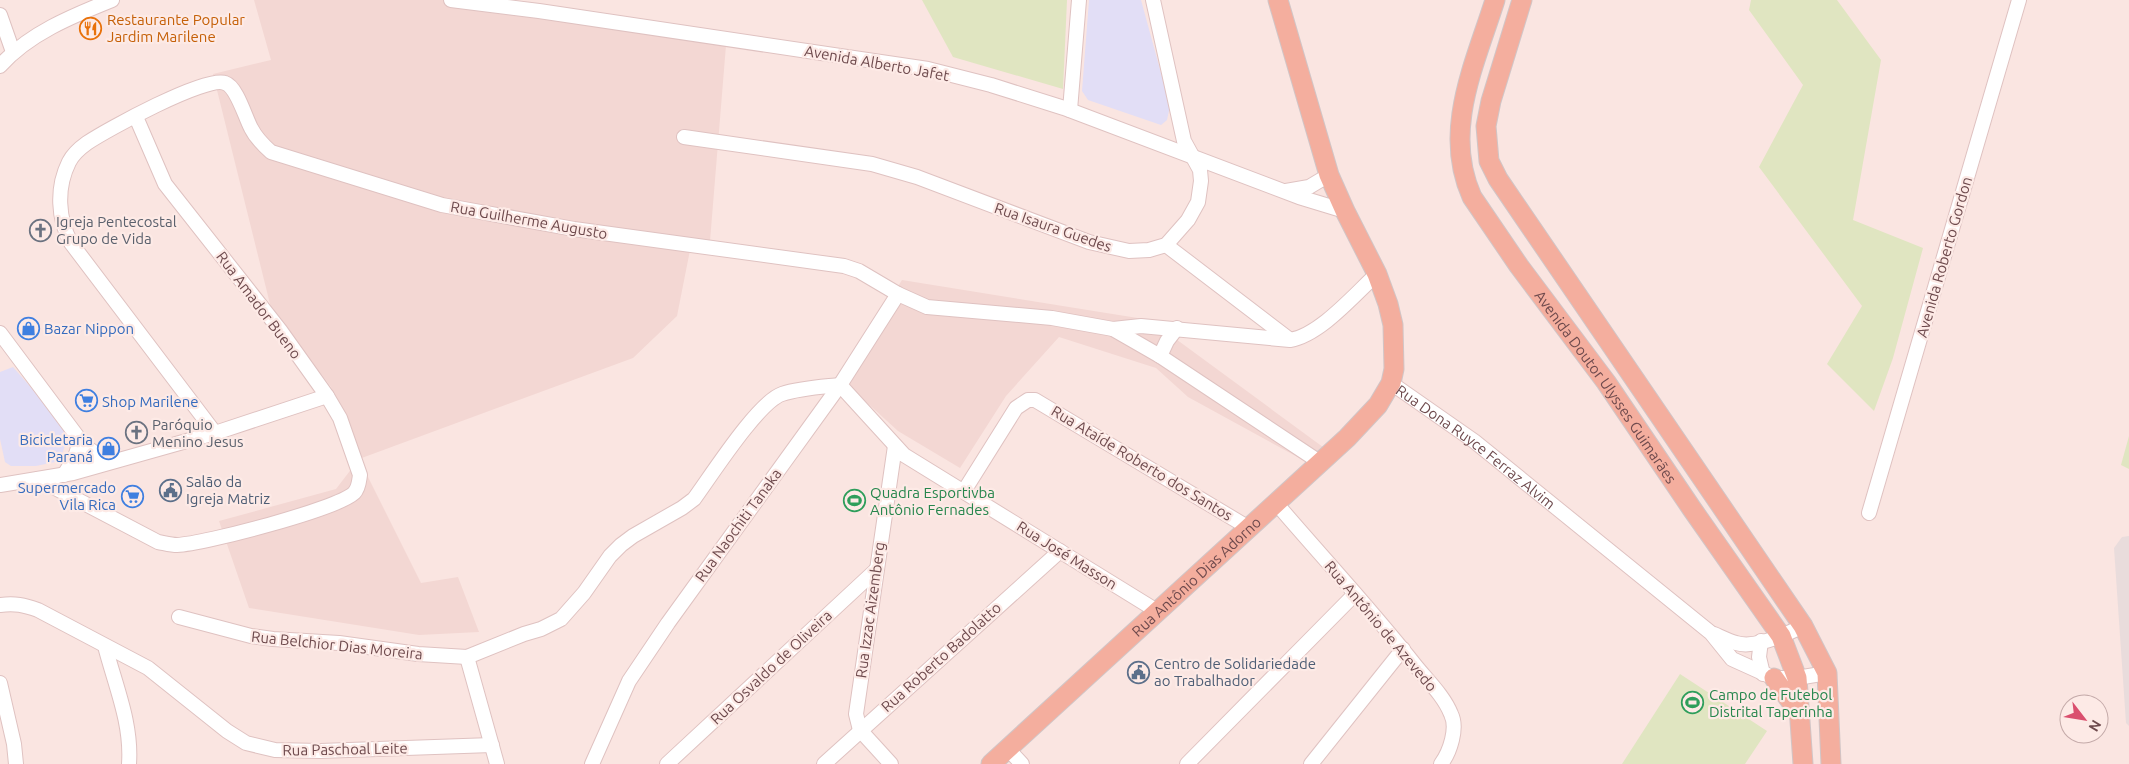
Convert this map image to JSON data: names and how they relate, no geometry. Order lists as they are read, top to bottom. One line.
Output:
{"streets":{"main road":["Avenida Doutor Ulysses Guimarães","Rua Dona Ruyce Ferraz Alvim","Rua Antônio Dias Adorno"],"street":["Avenida Alberto Jafet","Rua Guilherme Augusto","Rua Isaura Guedes","Avenida Roberto Gordon","Rua Amador Bueno","Rua Ataíde Roberto dos Santos","Rua Naochiti Tanaka","Rua José Masson","Rua Izzac Aizemberg","Rua Antônio de Azevedo","Rua Belchior Dias Moreira","Rua Roberto Badolatto","Rua Osvaldo de Oliveira","Rua Paschoal Leite"]},"crossings":[["Avenida Alberto Jafet","Rua Dona Ruyce Ferraz Alvim"],["Rua Guilherme Augusto","Rua Amador Bueno"],["Rua Guilherme Augusto","Rua Naochiti Tanaka"],["Avenida Doutor Ulysses Guimarães","Rua Dona Ruyce Ferraz Alvim"],["Rua Dona Ruyce Ferraz Alvim","Rua Antônio Dias Adorno"],["Rua Ataíde Roberto dos Santos","Rua José Masson"],["Rua Ataíde Roberto dos Santos","Rua Antônio Dias Adorno"],["Rua Naochiti Tanaka","Rua José Masson"],["Rua José Masson","Rua Antônio Dias Adorno"],["Rua José Masson","Rua Izzac Aizemberg"],["Rua José Masson","Rua Roberto Badolatto"],["Rua Antônio Dias Adorno","Rua Antônio de Azevedo"],["Rua Izzac Aizemberg","Rua Roberto Badolatto"],["Rua Izzac Aizemberg","Rua Osvaldo de Oliveira"]],"places":{"restaurant":["Restaurante Popular Jardim Marilene"],"church":["Igreja Pentecostal Grupo de Vida","Paróquio Menino Jesus"],"shop":["Bazar Nippon","Bicicletaria Paraná"],"supermarket":["Shop Marilene","Supermercado Vila Rica"],"public building":["Salão da Igreja Matriz","Centro de Solidariedade ao Trabalhador"],"sports":["Quadra Esportivba Antônio Fernades","Campo de Futebol Distrital Taperinha"]},"north":"bottom right"}
